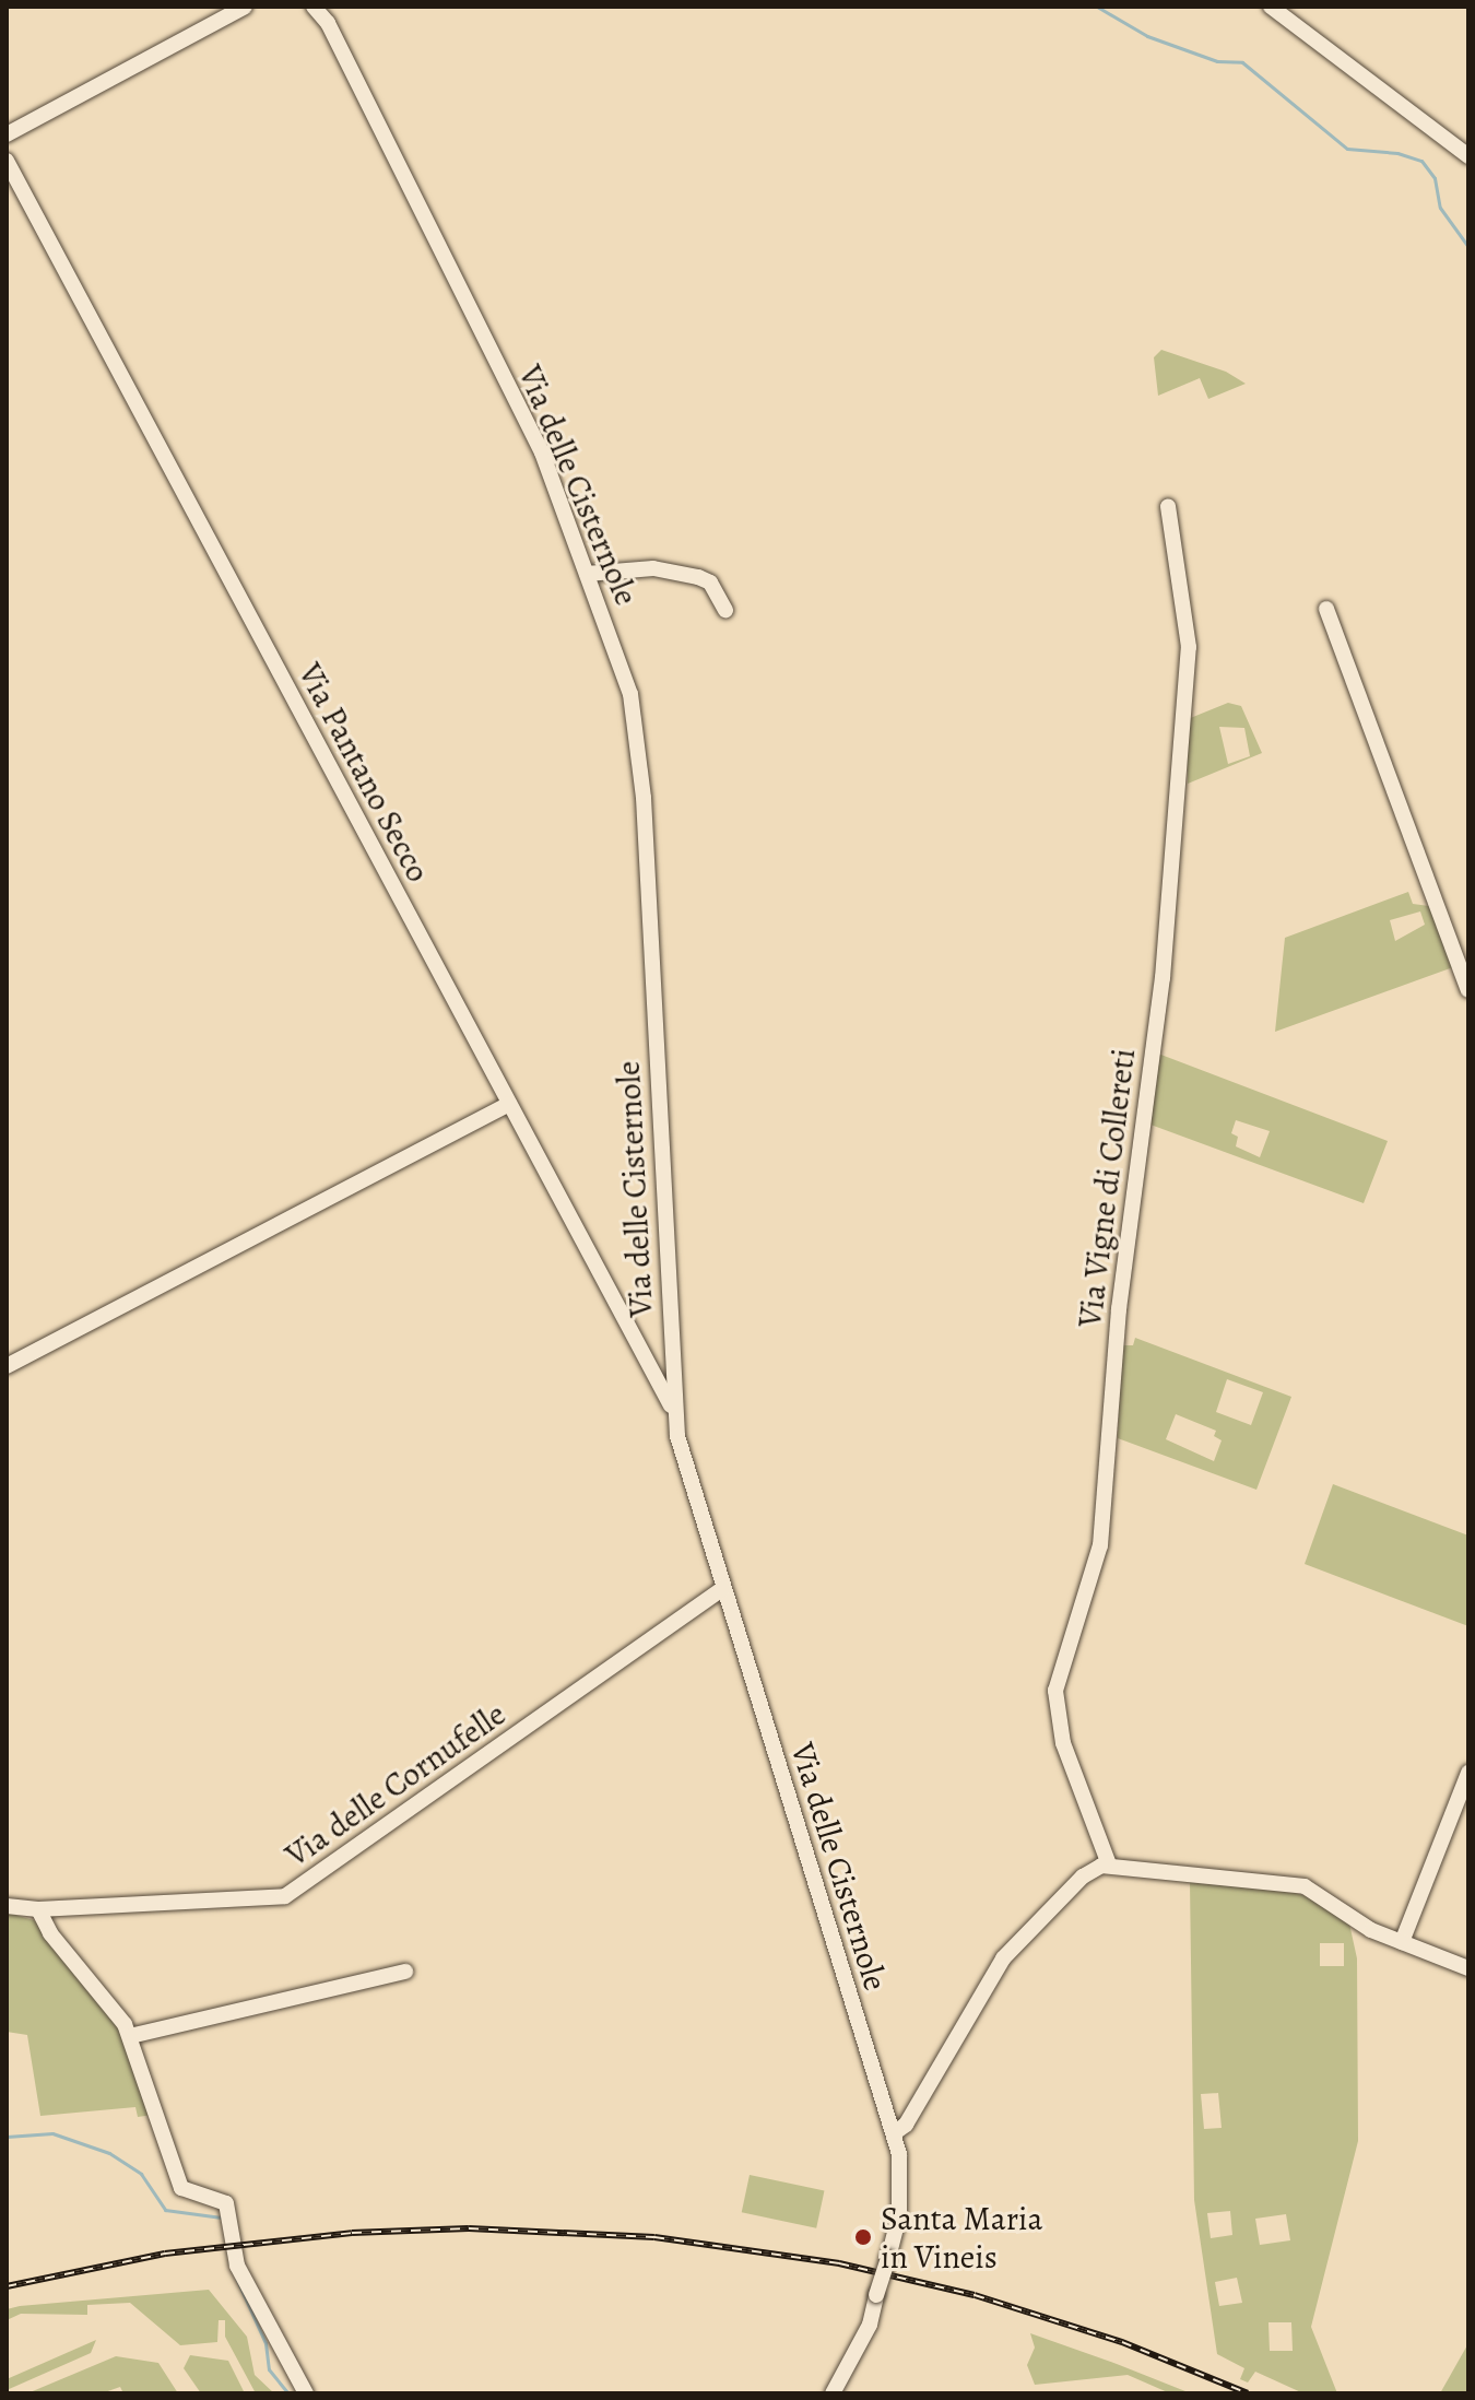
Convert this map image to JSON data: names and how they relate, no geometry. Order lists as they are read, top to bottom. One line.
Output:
{"streets":{"street":["Via delle Cisternole","Via Pantano Secco","Via Vigne di Collereti","Via delle Cornufelle"]},"crossings":[["Via delle Cisternole","Via Pantano Secco"],["Via delle Cisternole","Via delle Cornufelle"]],"places":["Santa Maria in Vineis"]}
